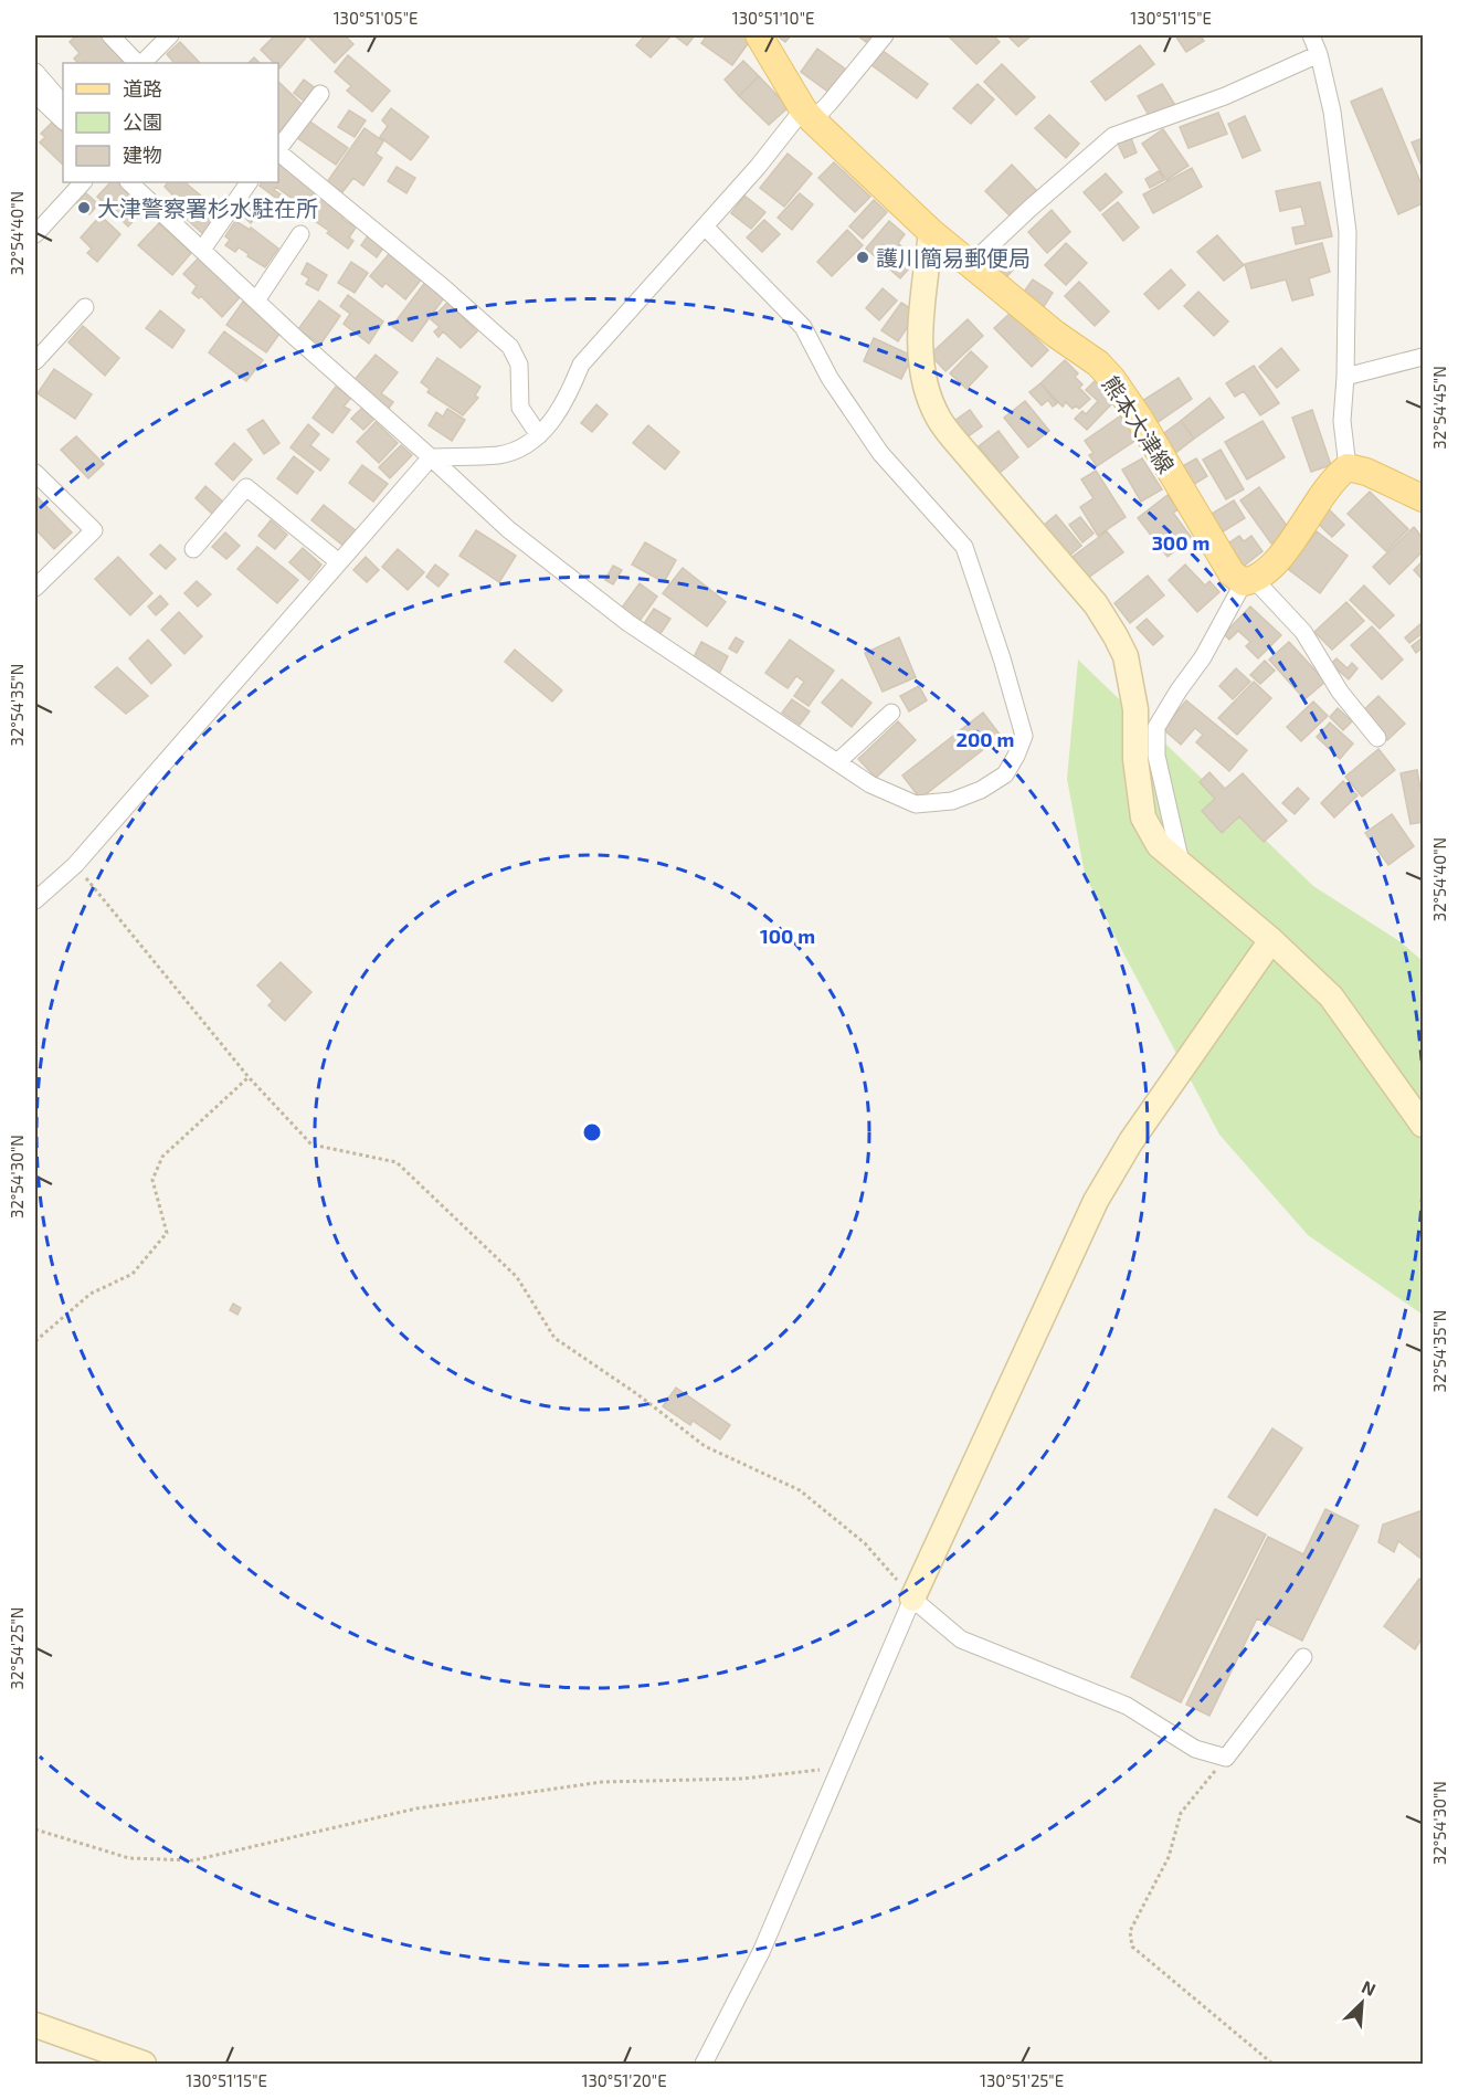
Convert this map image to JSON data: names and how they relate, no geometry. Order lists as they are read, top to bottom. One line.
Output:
{"streets":{"main road":["熊本大津線"]},"places":["大津警察署杉水駐在所","護川簡易郵便局"],"legend":["道路","公園","建物"],"north":"top right","coordinates":["130°51'05\"E","130°51'10\"E","130°51'15\"E","32°54'40\"N","32°54'45\"N","32°54'35\"N","32°54'30\"N","32°54'25\"N","130°51'20\"E","130°51'25\"E"],"rings":["300 m","200 m","100 m"]}
